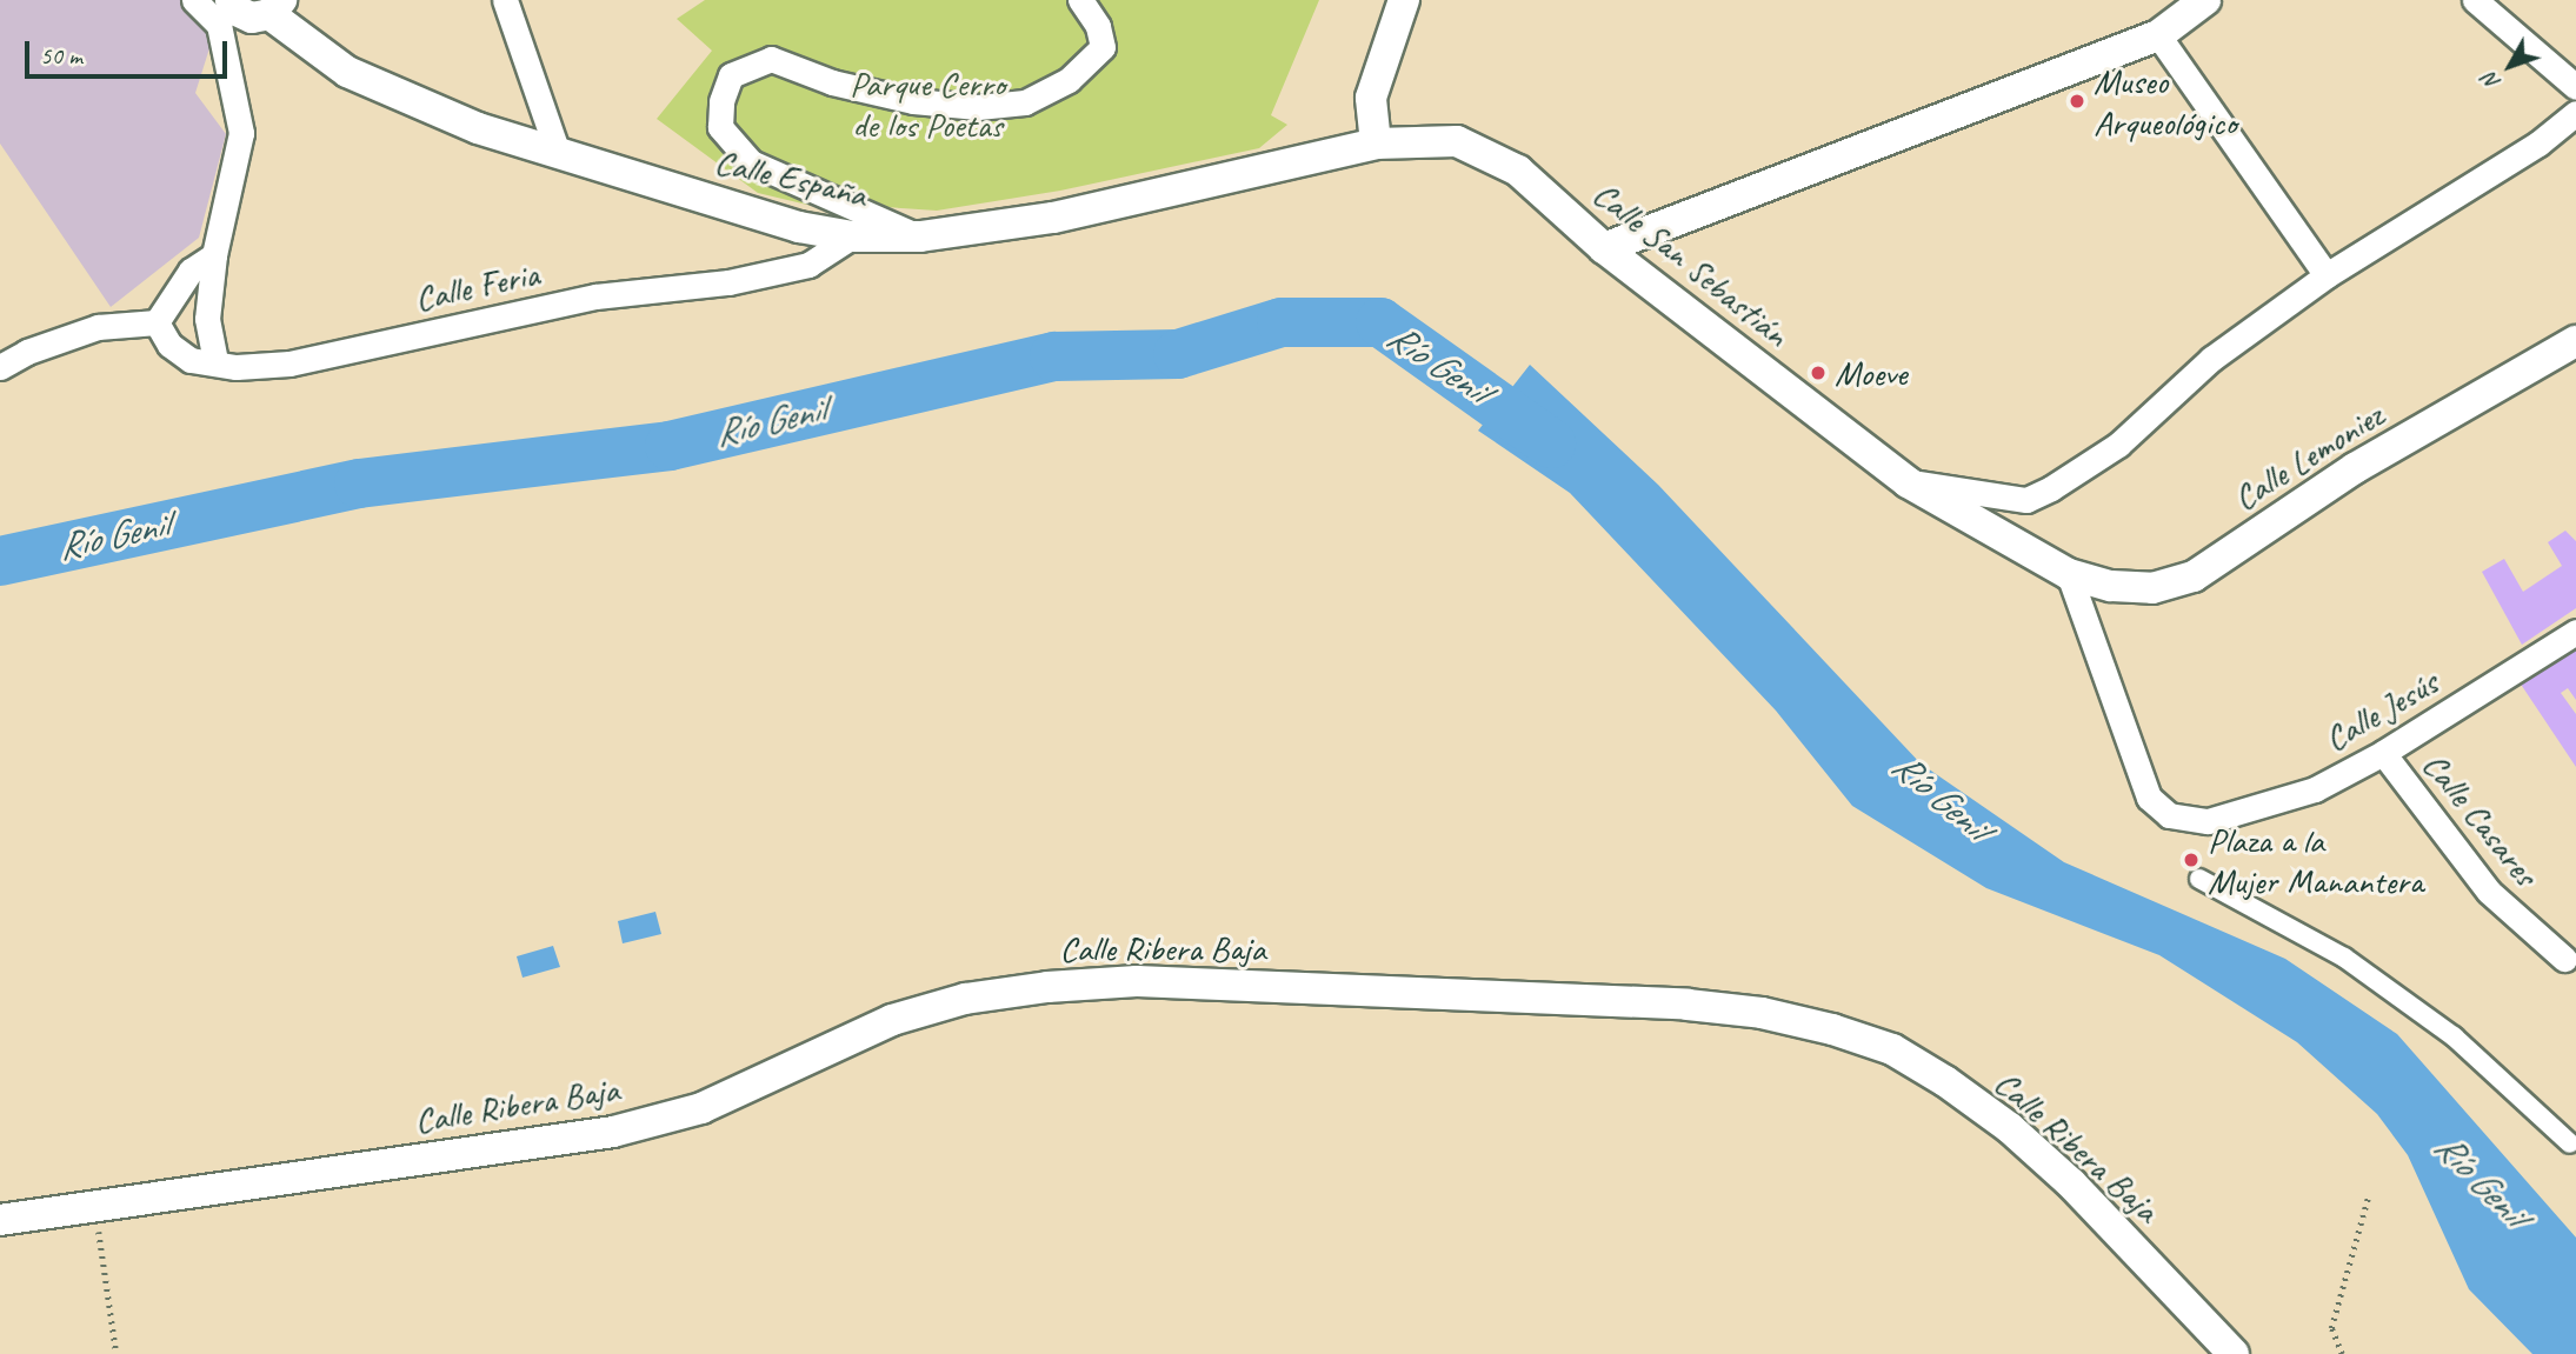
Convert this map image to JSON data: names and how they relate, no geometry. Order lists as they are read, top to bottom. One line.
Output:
{"streets":{"street":["Calle España","Calle San Sebastián","Calle Feria","Calle Lemoniez","Calle Jesús","Calle Casares","Calle Ribera Baja"]},"crossings":[["Calle España","Calle San Sebastián"],["Calle España","Calle Feria"],["Calle San Sebastián","Calle Lemoniez"],["Calle San Sebastián","Calle Jesús"],["Calle Lemoniez","Calle Jesús"],["Calle Jesús","Calle Casares"]],"water":["Río Genil"],"parks":["Parque Cerro de los Poetas"],"places":["Museo Arqueológico","Moeve","Plaza a la Mujer Manantera"],"scale_bar":"50 m","north":"bottom left"}
